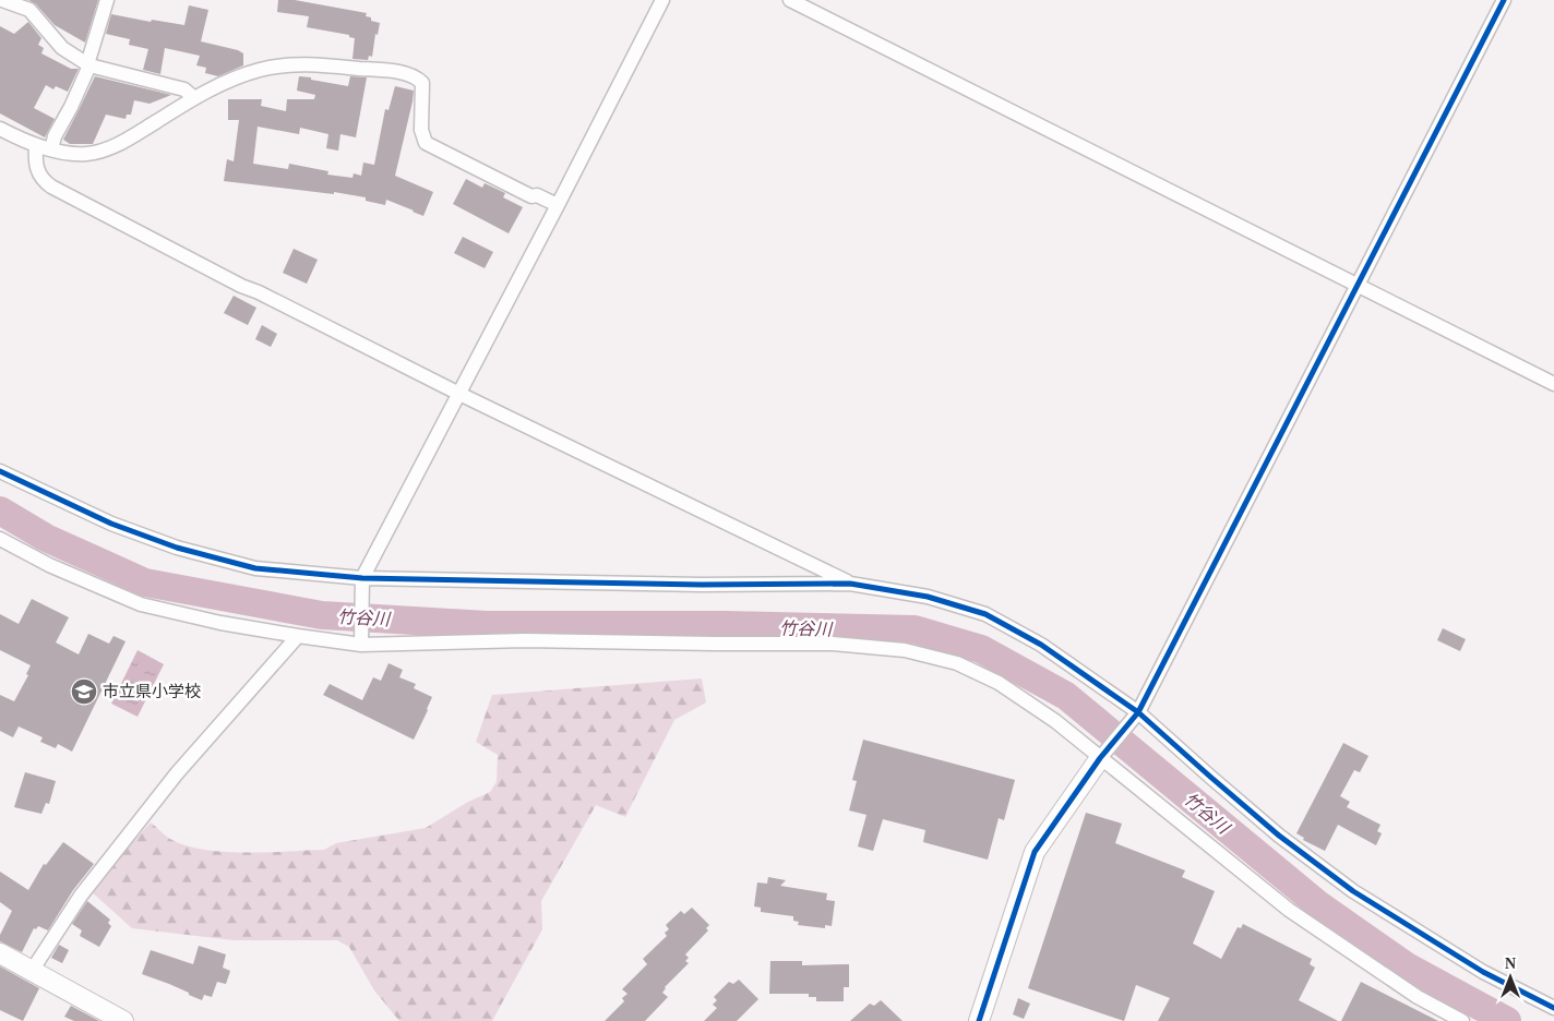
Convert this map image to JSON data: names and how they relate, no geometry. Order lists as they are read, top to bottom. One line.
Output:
{"water":["竹谷川"],"places":{"school or university":["市立県小学校"]},"north":"top"}
